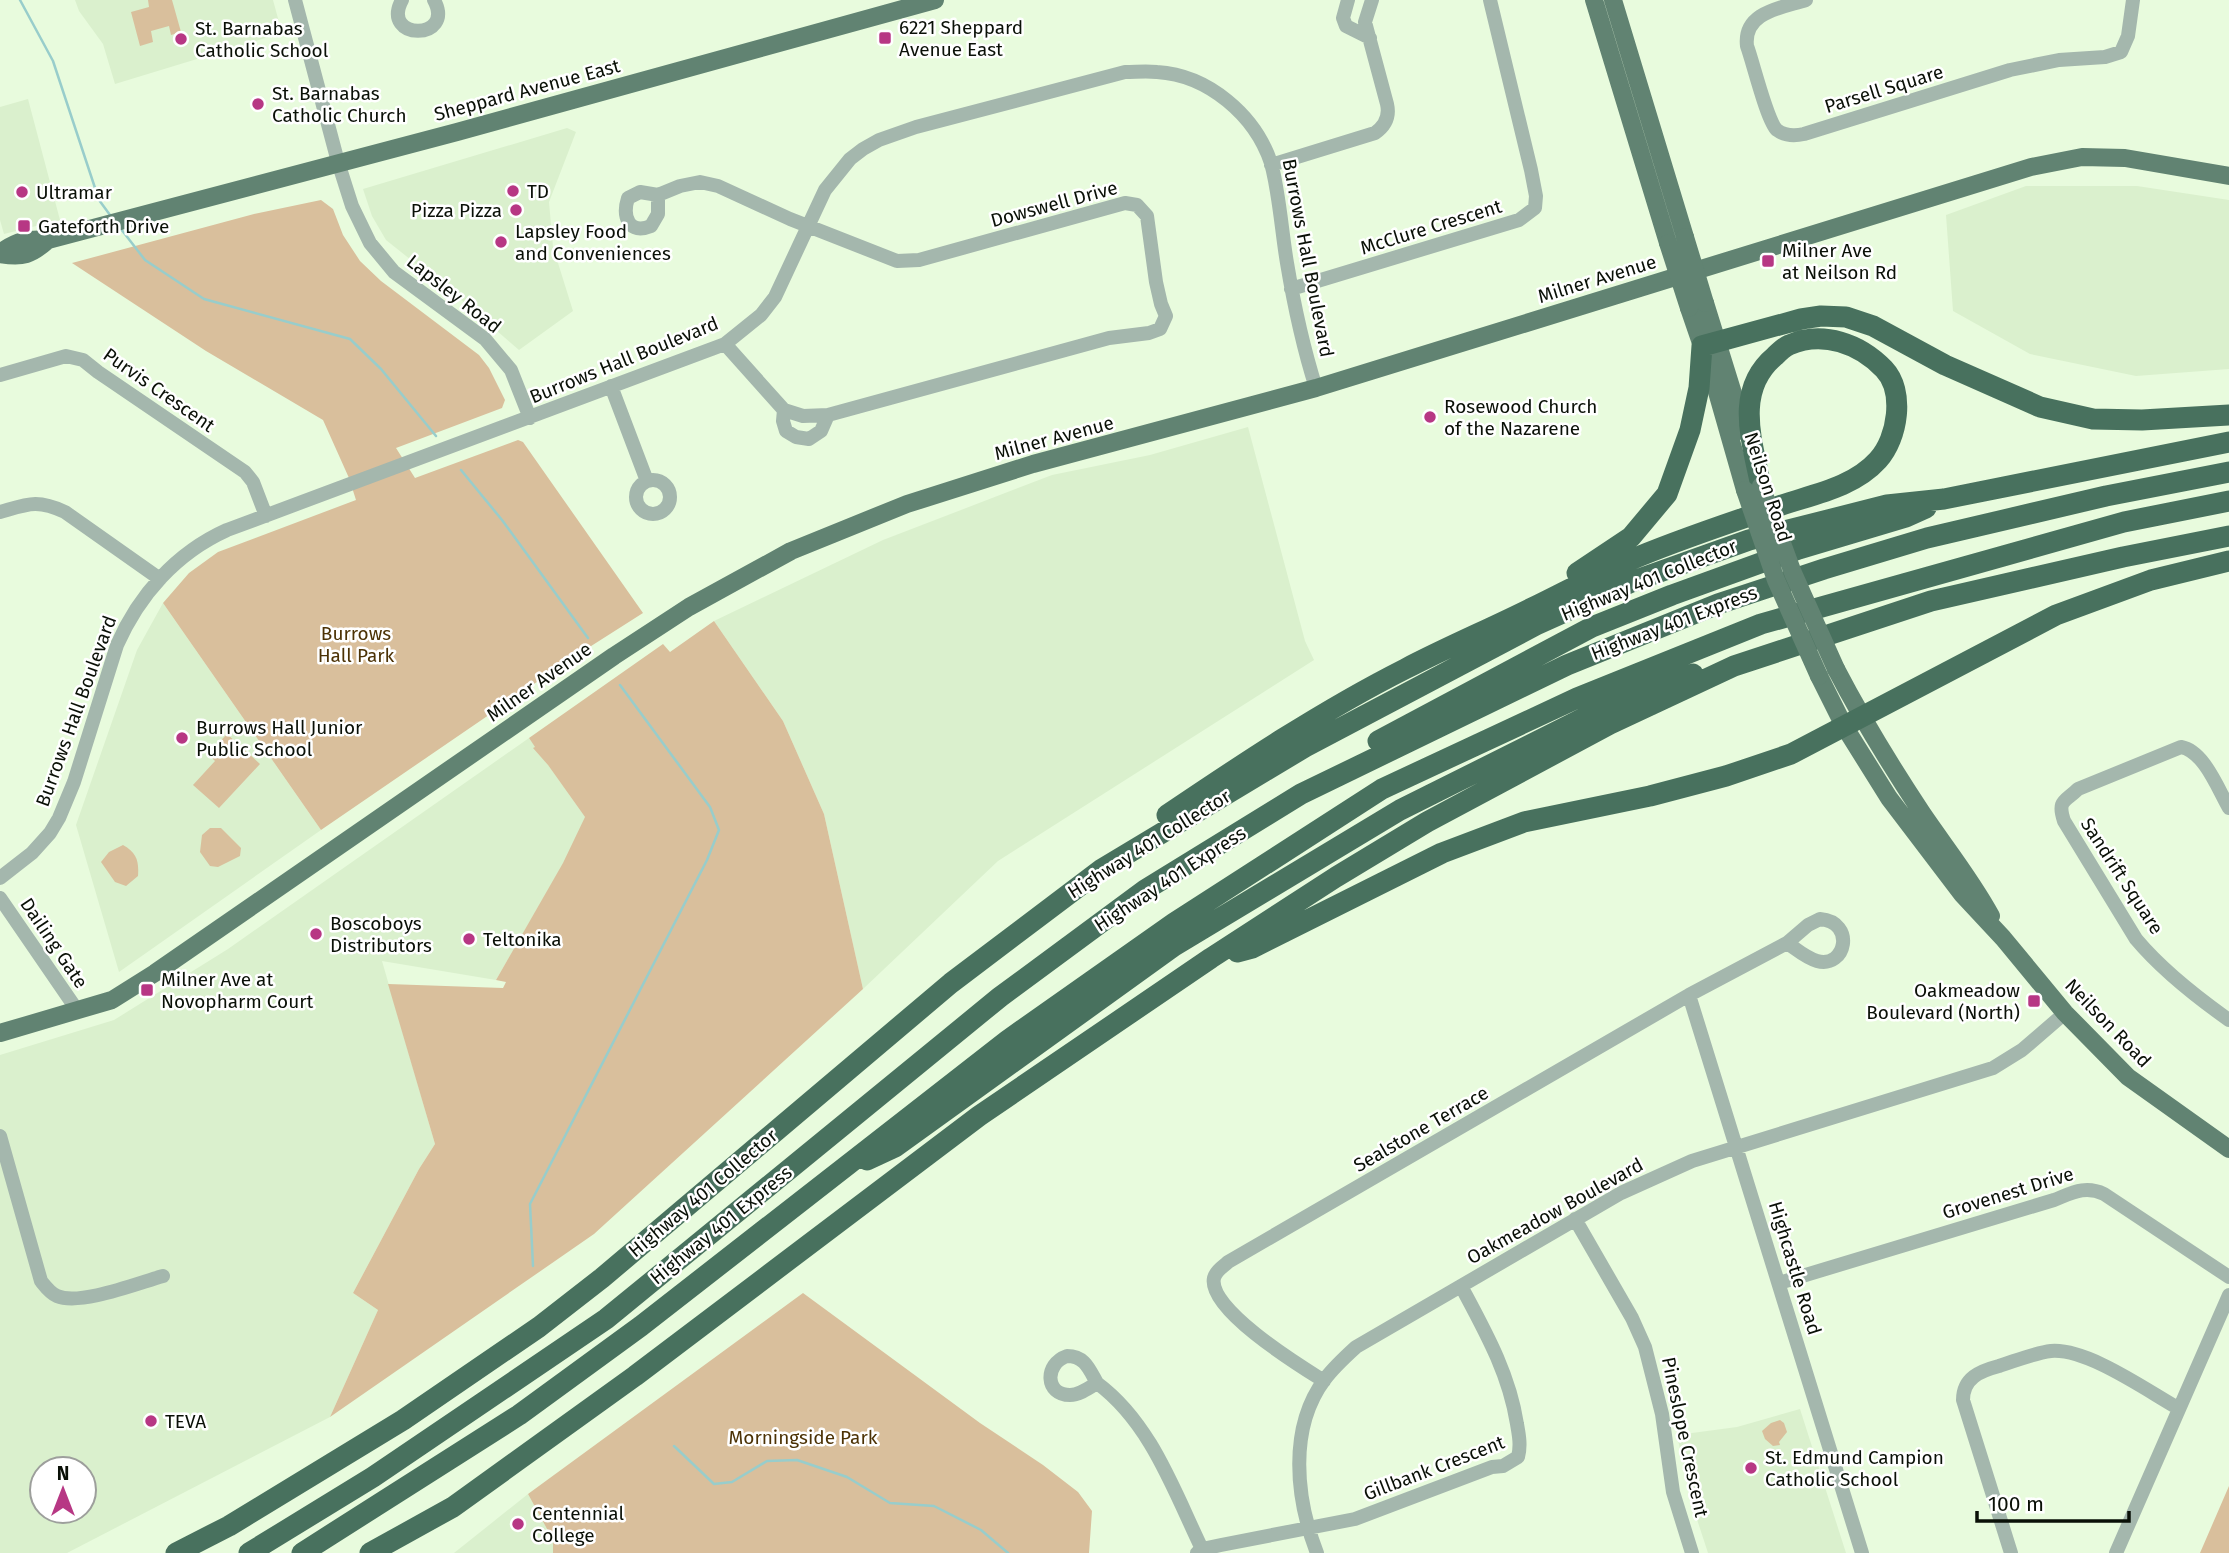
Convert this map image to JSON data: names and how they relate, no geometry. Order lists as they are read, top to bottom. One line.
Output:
{"streets":{"highway":["Highway 401 Collector","Highway 401 Express"],"main road":["Sheppard Avenue East","Milner Avenue","Neilson Road"],"street":["Parsell Square","Dowswell Drive","McClure Crescent","Burrows Hall Boulevard","Lapsley Road","Purvis Crescent","Sandrift Square","Dailing Gate","Sealstone Terrace","Grovenest Drive","Oakmeadow Boulevard","Highcastle Road","Pineslope Crescent","Gillbank Crescent"]},"crossings":[["Sheppard Avenue East","Lapsley Road"],["Dowswell Drive","Burrows Hall Boulevard"],["McClure Crescent","Burrows Hall Boulevard"],["Burrows Hall Boulevard","Milner Avenue"],["Burrows Hall Boulevard","Lapsley Road"],["Burrows Hall Boulevard","Purvis Crescent"],["Milner Avenue","Dailing Gate"],["Neilson Road","Oakmeadow Boulevard"],["Sealstone Terrace","Oakmeadow Boulevard"],["Sealstone Terrace","Highcastle Road"],["Grovenest Drive","Highcastle Road"],["Oakmeadow Boulevard","Highcastle Road"],["Oakmeadow Boulevard","Pineslope Crescent"],["Oakmeadow Boulevard","Gillbank Crescent"]],"parks":["Burrows Hall Park","Morningside Park"],"places":{"transit":["6221 Sheppard Avenue East","Gateforth Drive","Milner Ave at Neilson Rd","Milner Ave at Novopharm Court","Oakmeadow Boulevard (North)"],"other":["St. Barnabas Catholic School","St. Barnabas Catholic Church","TD","Ultramar","Pizza Pizza","Lapsley Food and Conveniences","Rosewood Church of the Nazarene","Burrows Hall Junior Public School","Boscoboys Distributors","Teltonika","TEVA","St. Edmund Campion Catholic School","Centennial College"]},"scale_bar":"100 m","north":"top"}
